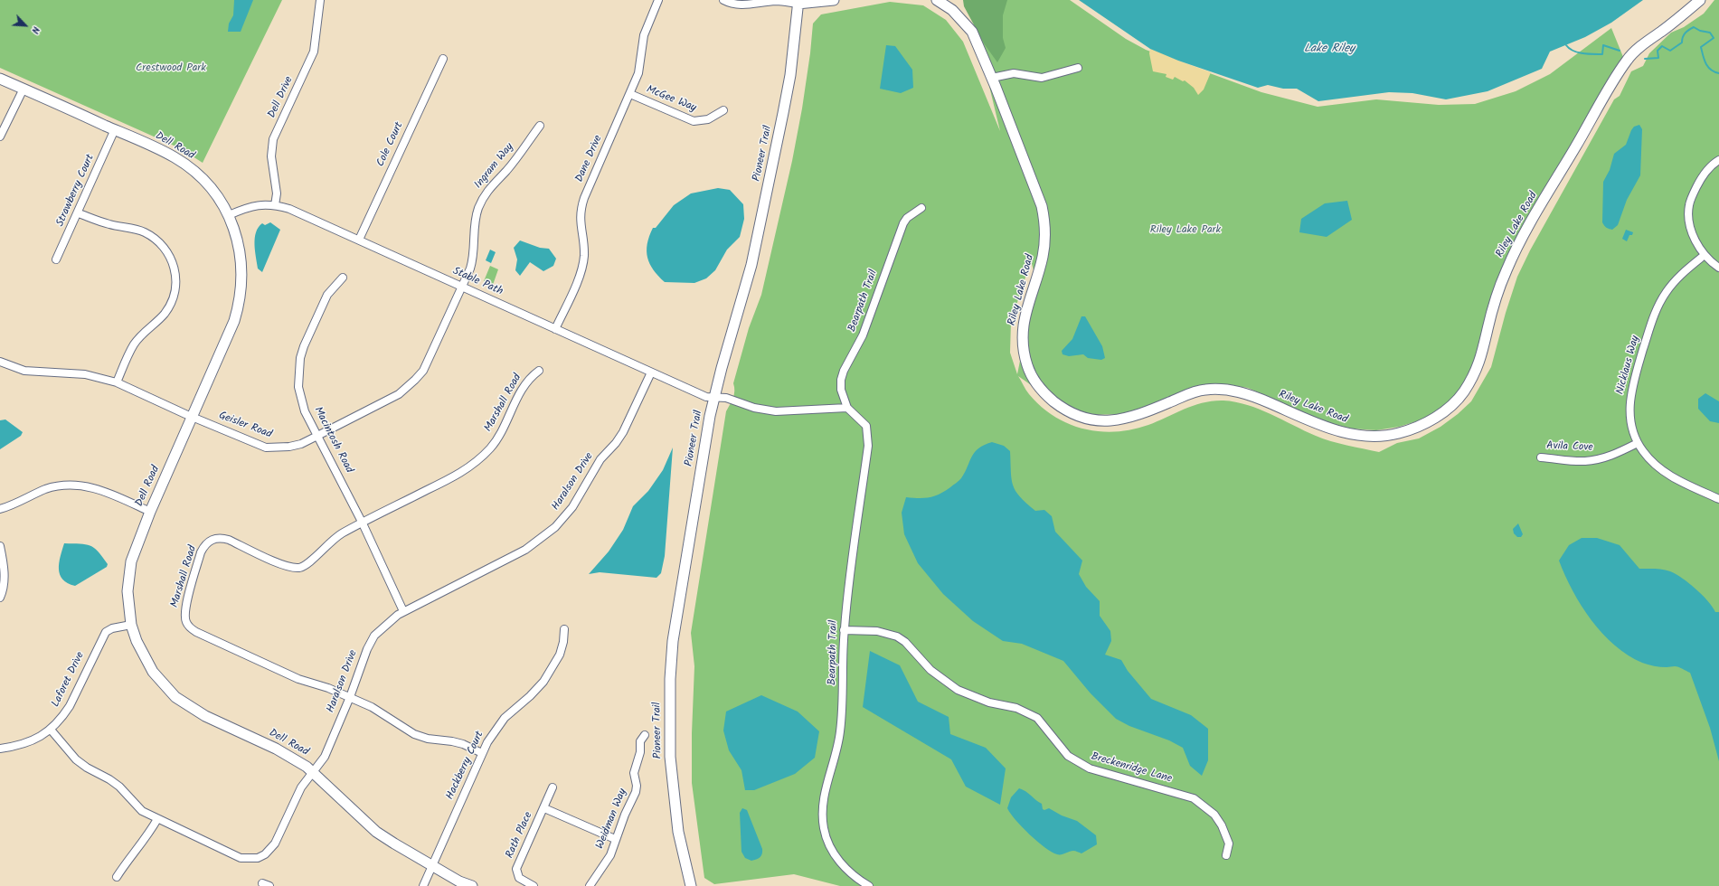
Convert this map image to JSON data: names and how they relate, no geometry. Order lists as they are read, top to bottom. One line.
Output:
{"streets":{"street":["Dell Drive","McGee Way","Cole Court","Dell Road","Pioneer Trail","Dane Drive","Ingram Way","Strawberry Court","Riley Lake Road","Stable Path","Bearpath Trail","Nicklaus Way","Marshall Road","Geisler Road","Macintosh Road","Avila Cove","Haralson Drive","Laforet Drive","Hackberry Court","Breckenridge Lane","Weidman Way","Rath Place"]},"crossings":[["Dell Drive","Stable Path"],["McGee Way","Dane Drive"],["Cole Court","Stable Path"],["Dell Road","Strawberry Court"],["Dell Road","Stable Path"],["Dell Road","Geisler Road"],["Dell Road","Haralson Drive"],["Dell Road","Laforet Drive"],["Dell Road","Hackberry Court"],["Pioneer Trail","Stable Path"],["Dane Drive","Stable Path"],["Ingram Way","Stable Path"],["Ingram Way","Geisler Road"],["Stable Path","Geisler Road"],["Stable Path","Haralson Drive"],["Bearpath Trail","Breckenridge Lane"],["Nicklaus Way","Avila Cove"],["Marshall Road","Macintosh Road"],["Marshall Road","Haralson Drive"],["Marshall Road","Hackberry Court"],["Geisler Road","Macintosh Road"],["Macintosh Road","Haralson Drive"],["Haralson Drive","Laforet Drive"]],"water":["Lake Riley"],"parks":["Crestwood Park","Riley Lake Park"],"north":"bottom right"}
